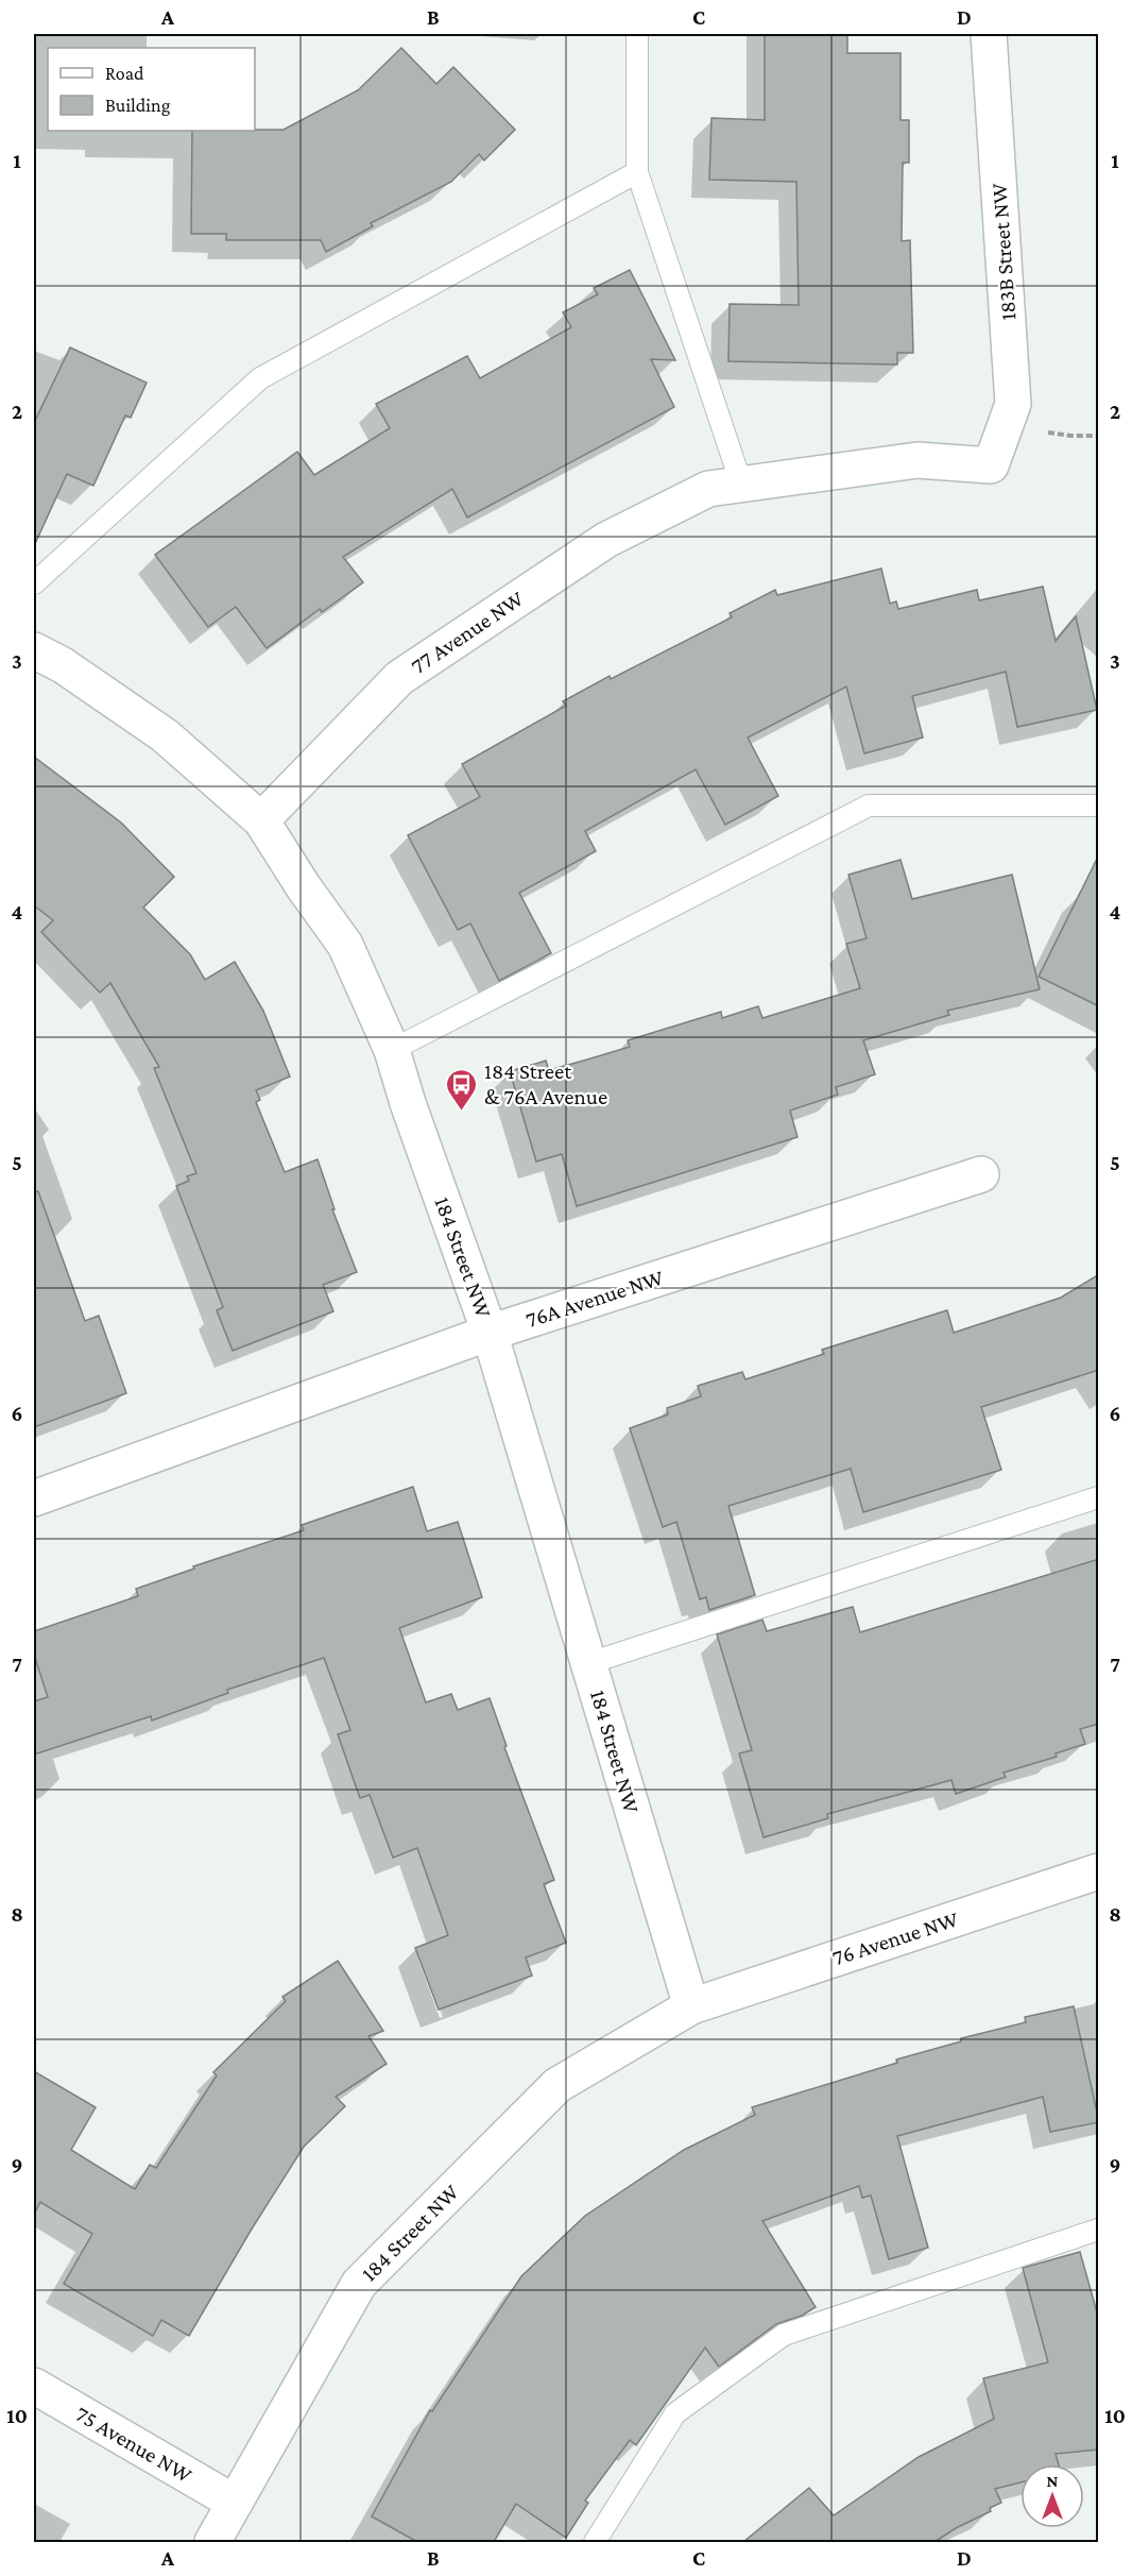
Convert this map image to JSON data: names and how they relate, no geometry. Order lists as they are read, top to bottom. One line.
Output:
{"streets":{"street":["183B Street NW","77 Avenue NW","184 Street NW","76A Avenue NW","76 Avenue NW","75 Avenue NW"]},"crossings":[["183B Street NW","77 Avenue NW"],["77 Avenue NW","184 Street NW"],["184 Street NW","76A Avenue NW"],["184 Street NW","76 Avenue NW"],["184 Street NW","75 Avenue NW"]],"places":{"bus stop":["184 Street & 76A Avenue"]},"legend":["Road","Building"],"north":"top","grid":{"columns":["A","B","C","D"],"rows":["1","2","3","4","5","6","7","8","9","10"]}}
